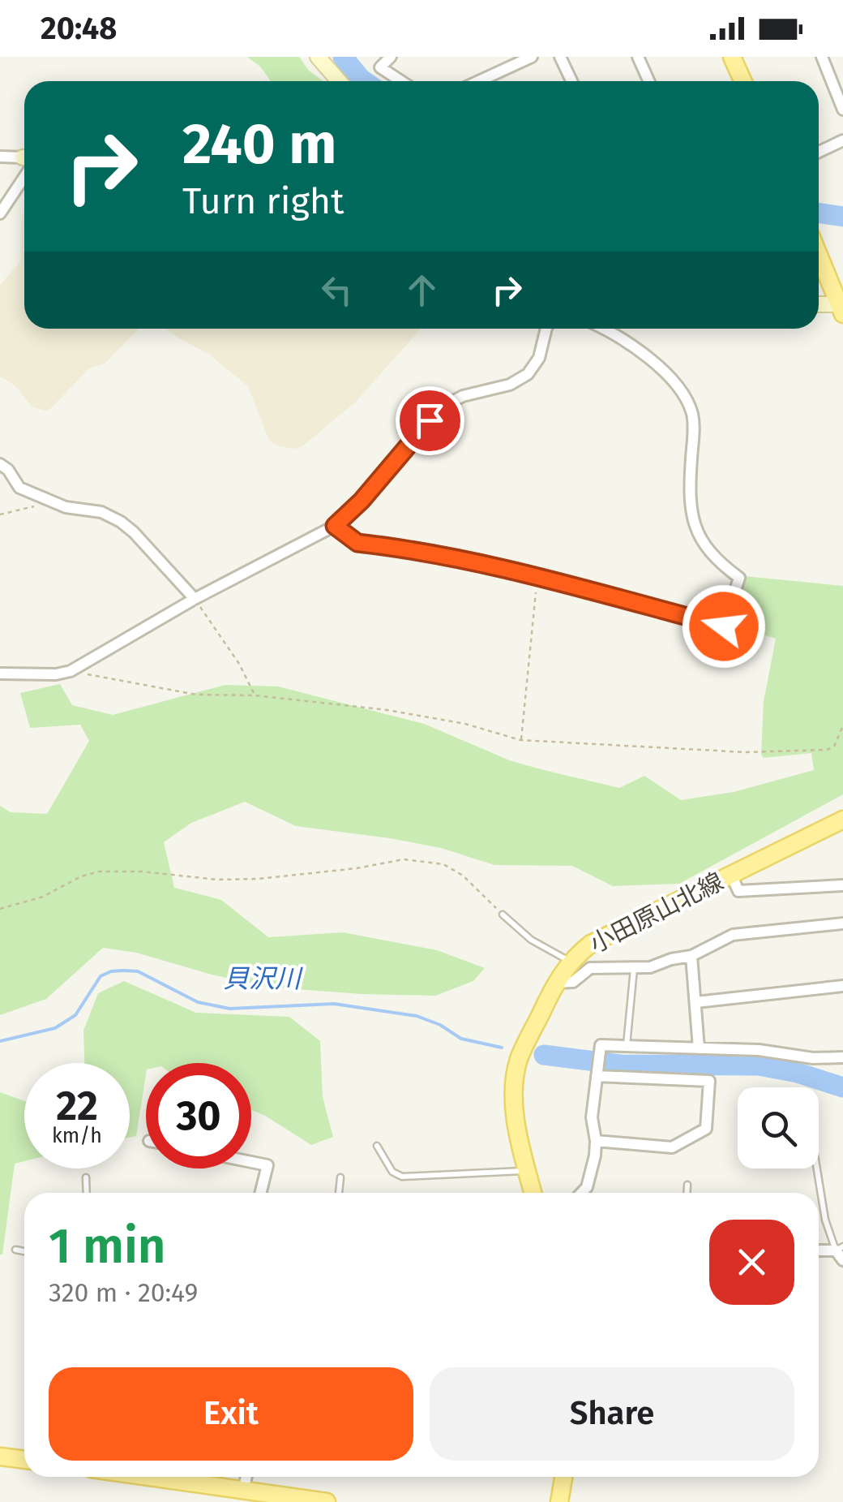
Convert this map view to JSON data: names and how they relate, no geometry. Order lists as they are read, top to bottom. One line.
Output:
{"streets":{"main road":["小田原山北線"]},"water":["貝沢川"],"page":{"status":"20:48","turn":["240 m","Turn right"],"speed":"22 km/h","limit":"30","heading":["1 min","320 m · 20:49"],"buttons":["Exit","Share"]}}
